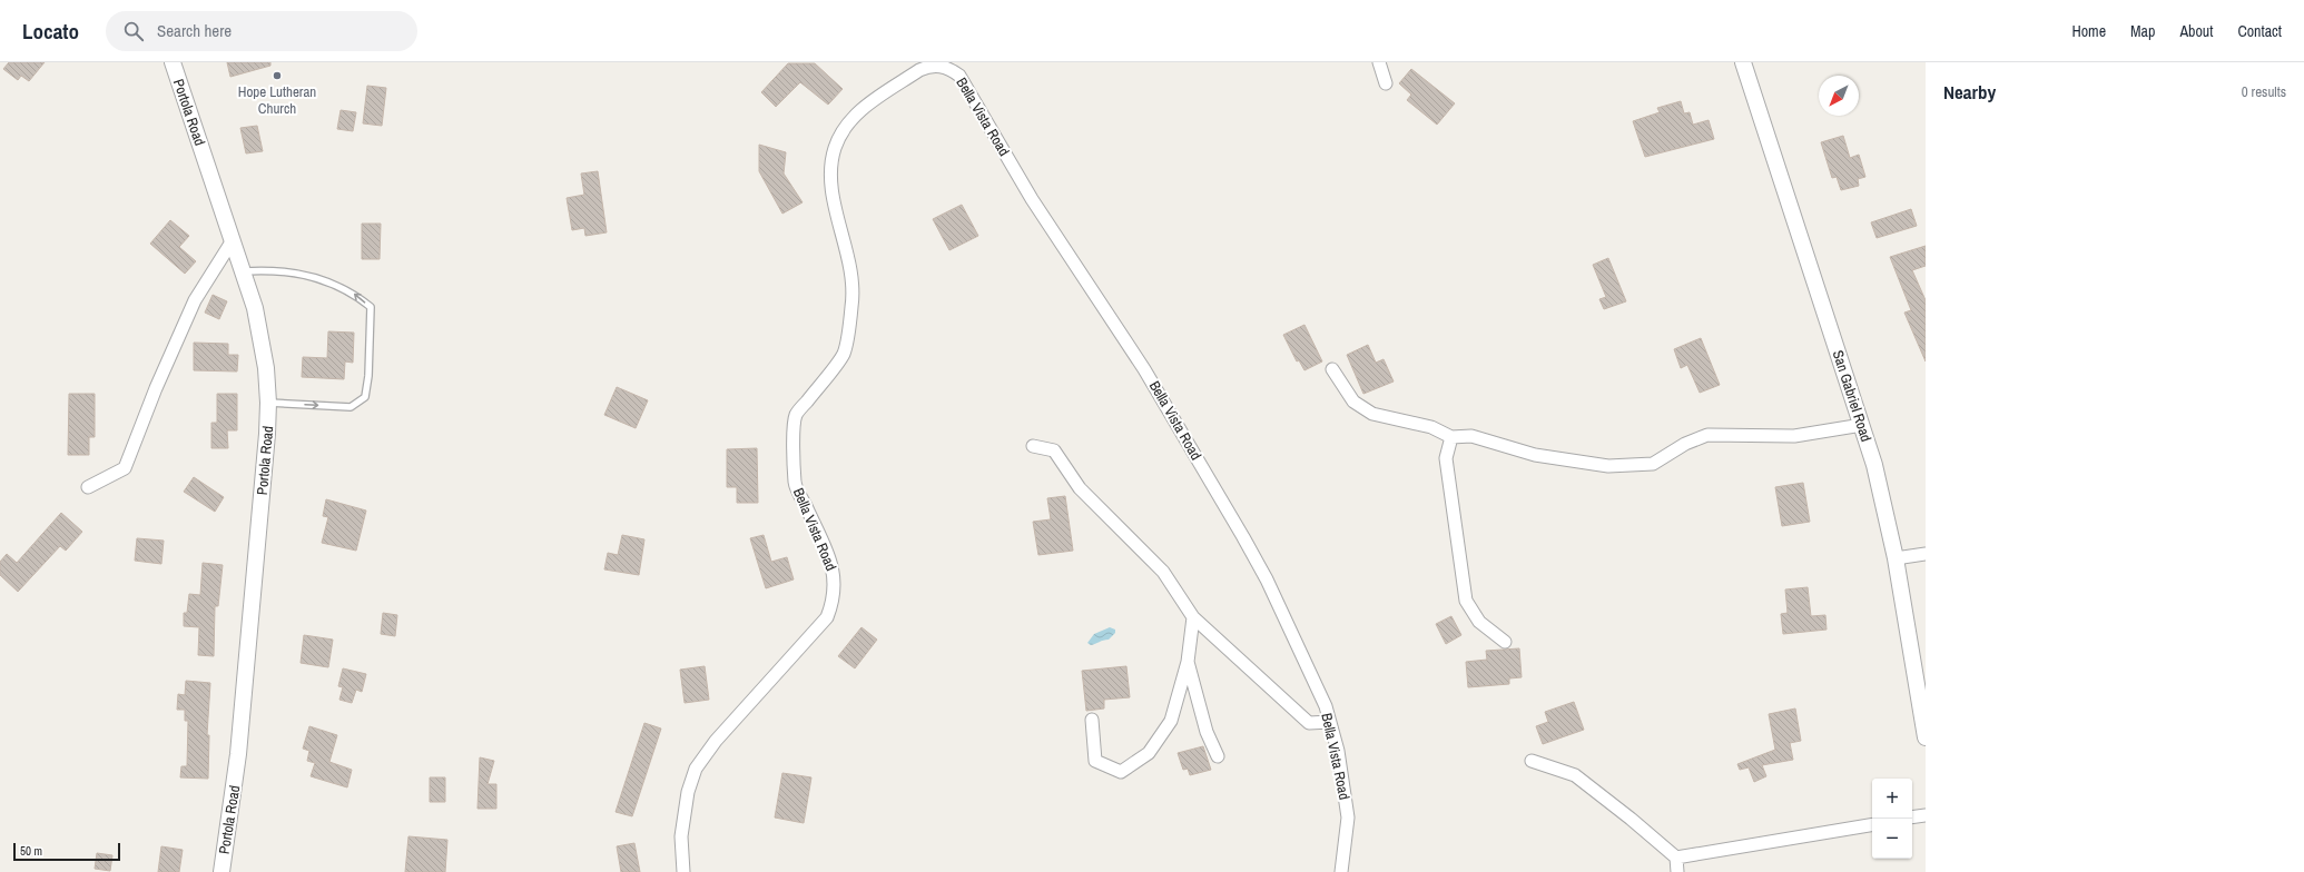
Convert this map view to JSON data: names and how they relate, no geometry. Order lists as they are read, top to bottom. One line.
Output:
{"streets":{"street":["Portola Road","Bella Vista Road","San Gabriel Road"]},"places":["Hope Lutheran Church"],"scale_bar":"50 m","north":"bottom left","page":{"header":"Locato","search":"Search here","nav":["Home","Map","About","Contact"],"heading":["Nearby","0 results"],"map_buttons":["+","−"],"scale":"50 m"}}
